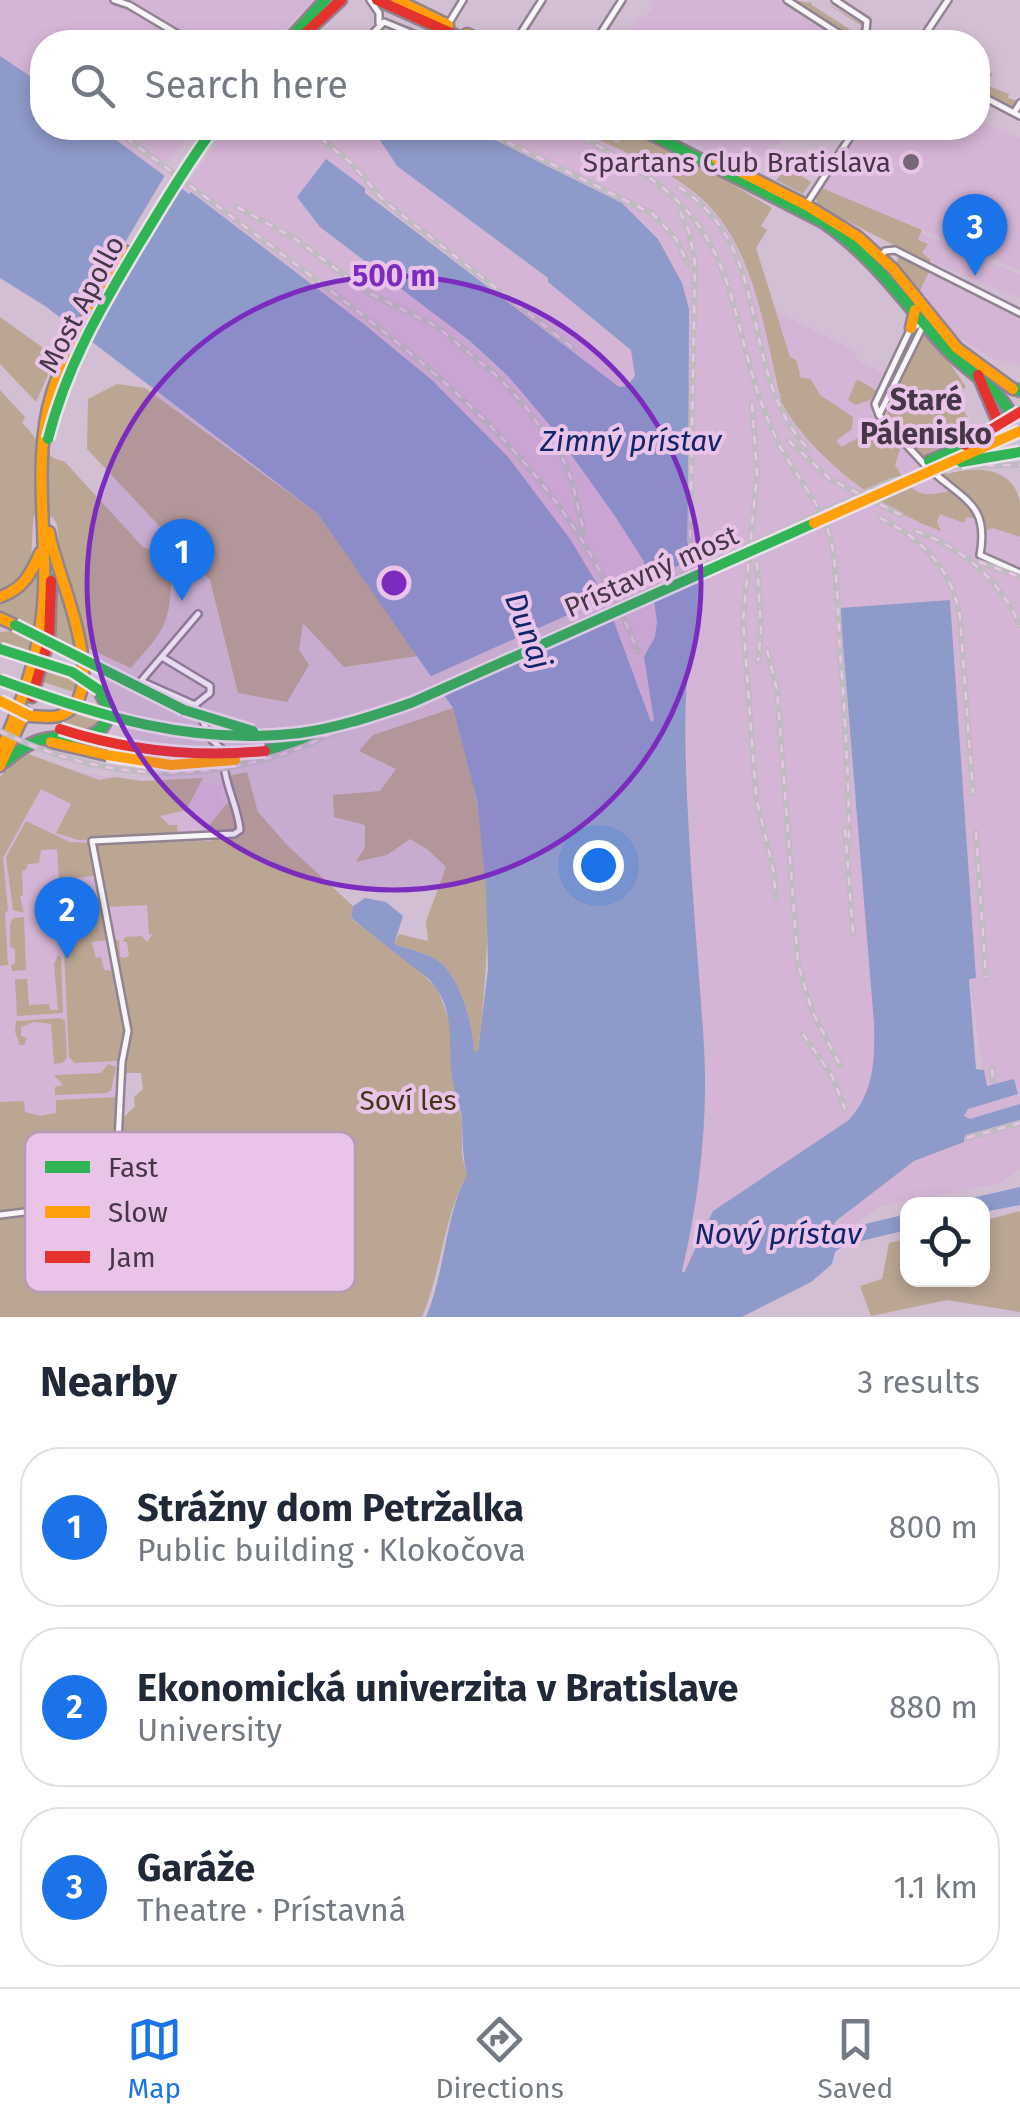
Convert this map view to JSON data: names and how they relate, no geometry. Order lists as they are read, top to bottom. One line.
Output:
{"streets":{"main road":["Most Apollo","Prístavný most"]},"districts":["Staré Pálenisko"],"water":["Zimný prístav","Dunaj","Nový prístav"],"parks":["Soví les"],"places":["Spartans Club Bratislava"],"legend":["Fast","Slow","Jam"],"page":{"search":"Search here","pins":["3","1","2"],"heading":["Nearby","3 results"],"list":[{"mark":"1","name":"Strážny dom Petržalka","note":"Public building · Klokočova","value":"800 m"},{"mark":"2","name":"Ekonomická univerzita v Bratislave","note":"University","value":"880 m"},{"mark":"3","name":"Garáže","note":"Theatre · Prístavná","value":"1.1 km"}],"nav":["Map","Directions","Saved"]},"rings":["500 m"]}
